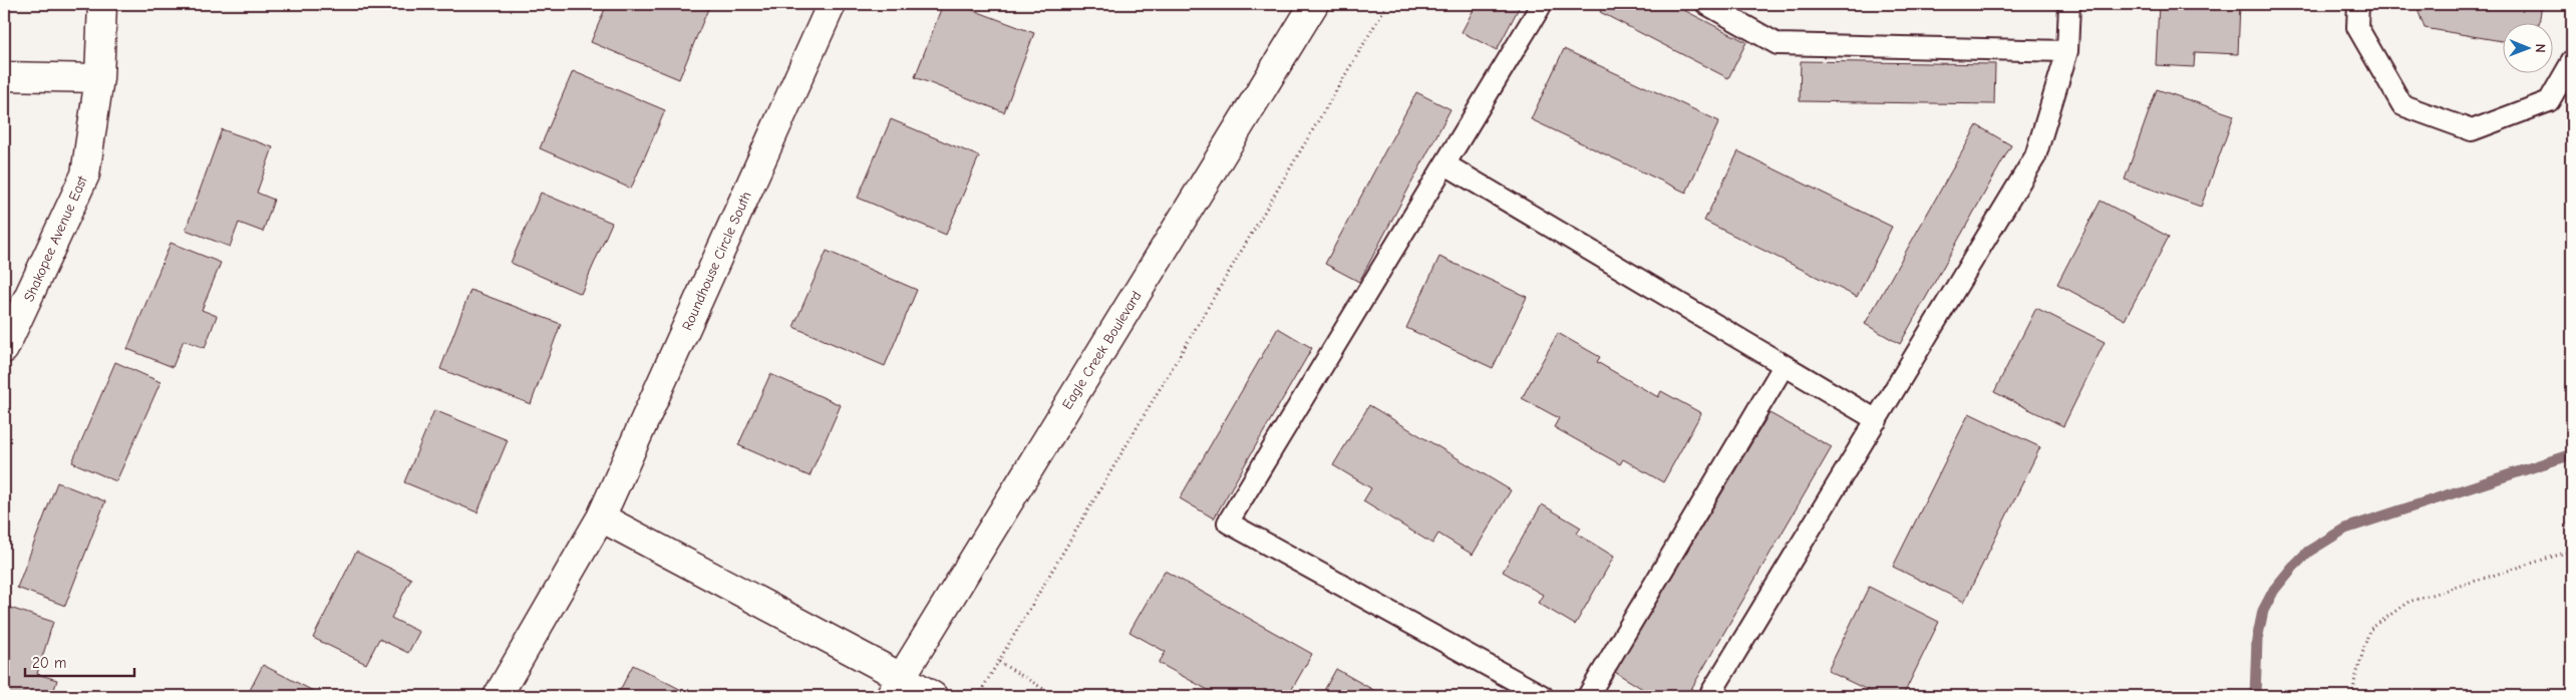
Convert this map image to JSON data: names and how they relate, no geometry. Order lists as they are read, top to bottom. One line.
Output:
{"streets":{"street":["Shakopee Avenue East","Roundhouse Circle South","Eagle Creek Boulevard"]},"scale_bar":"20 m","north":"right"}
